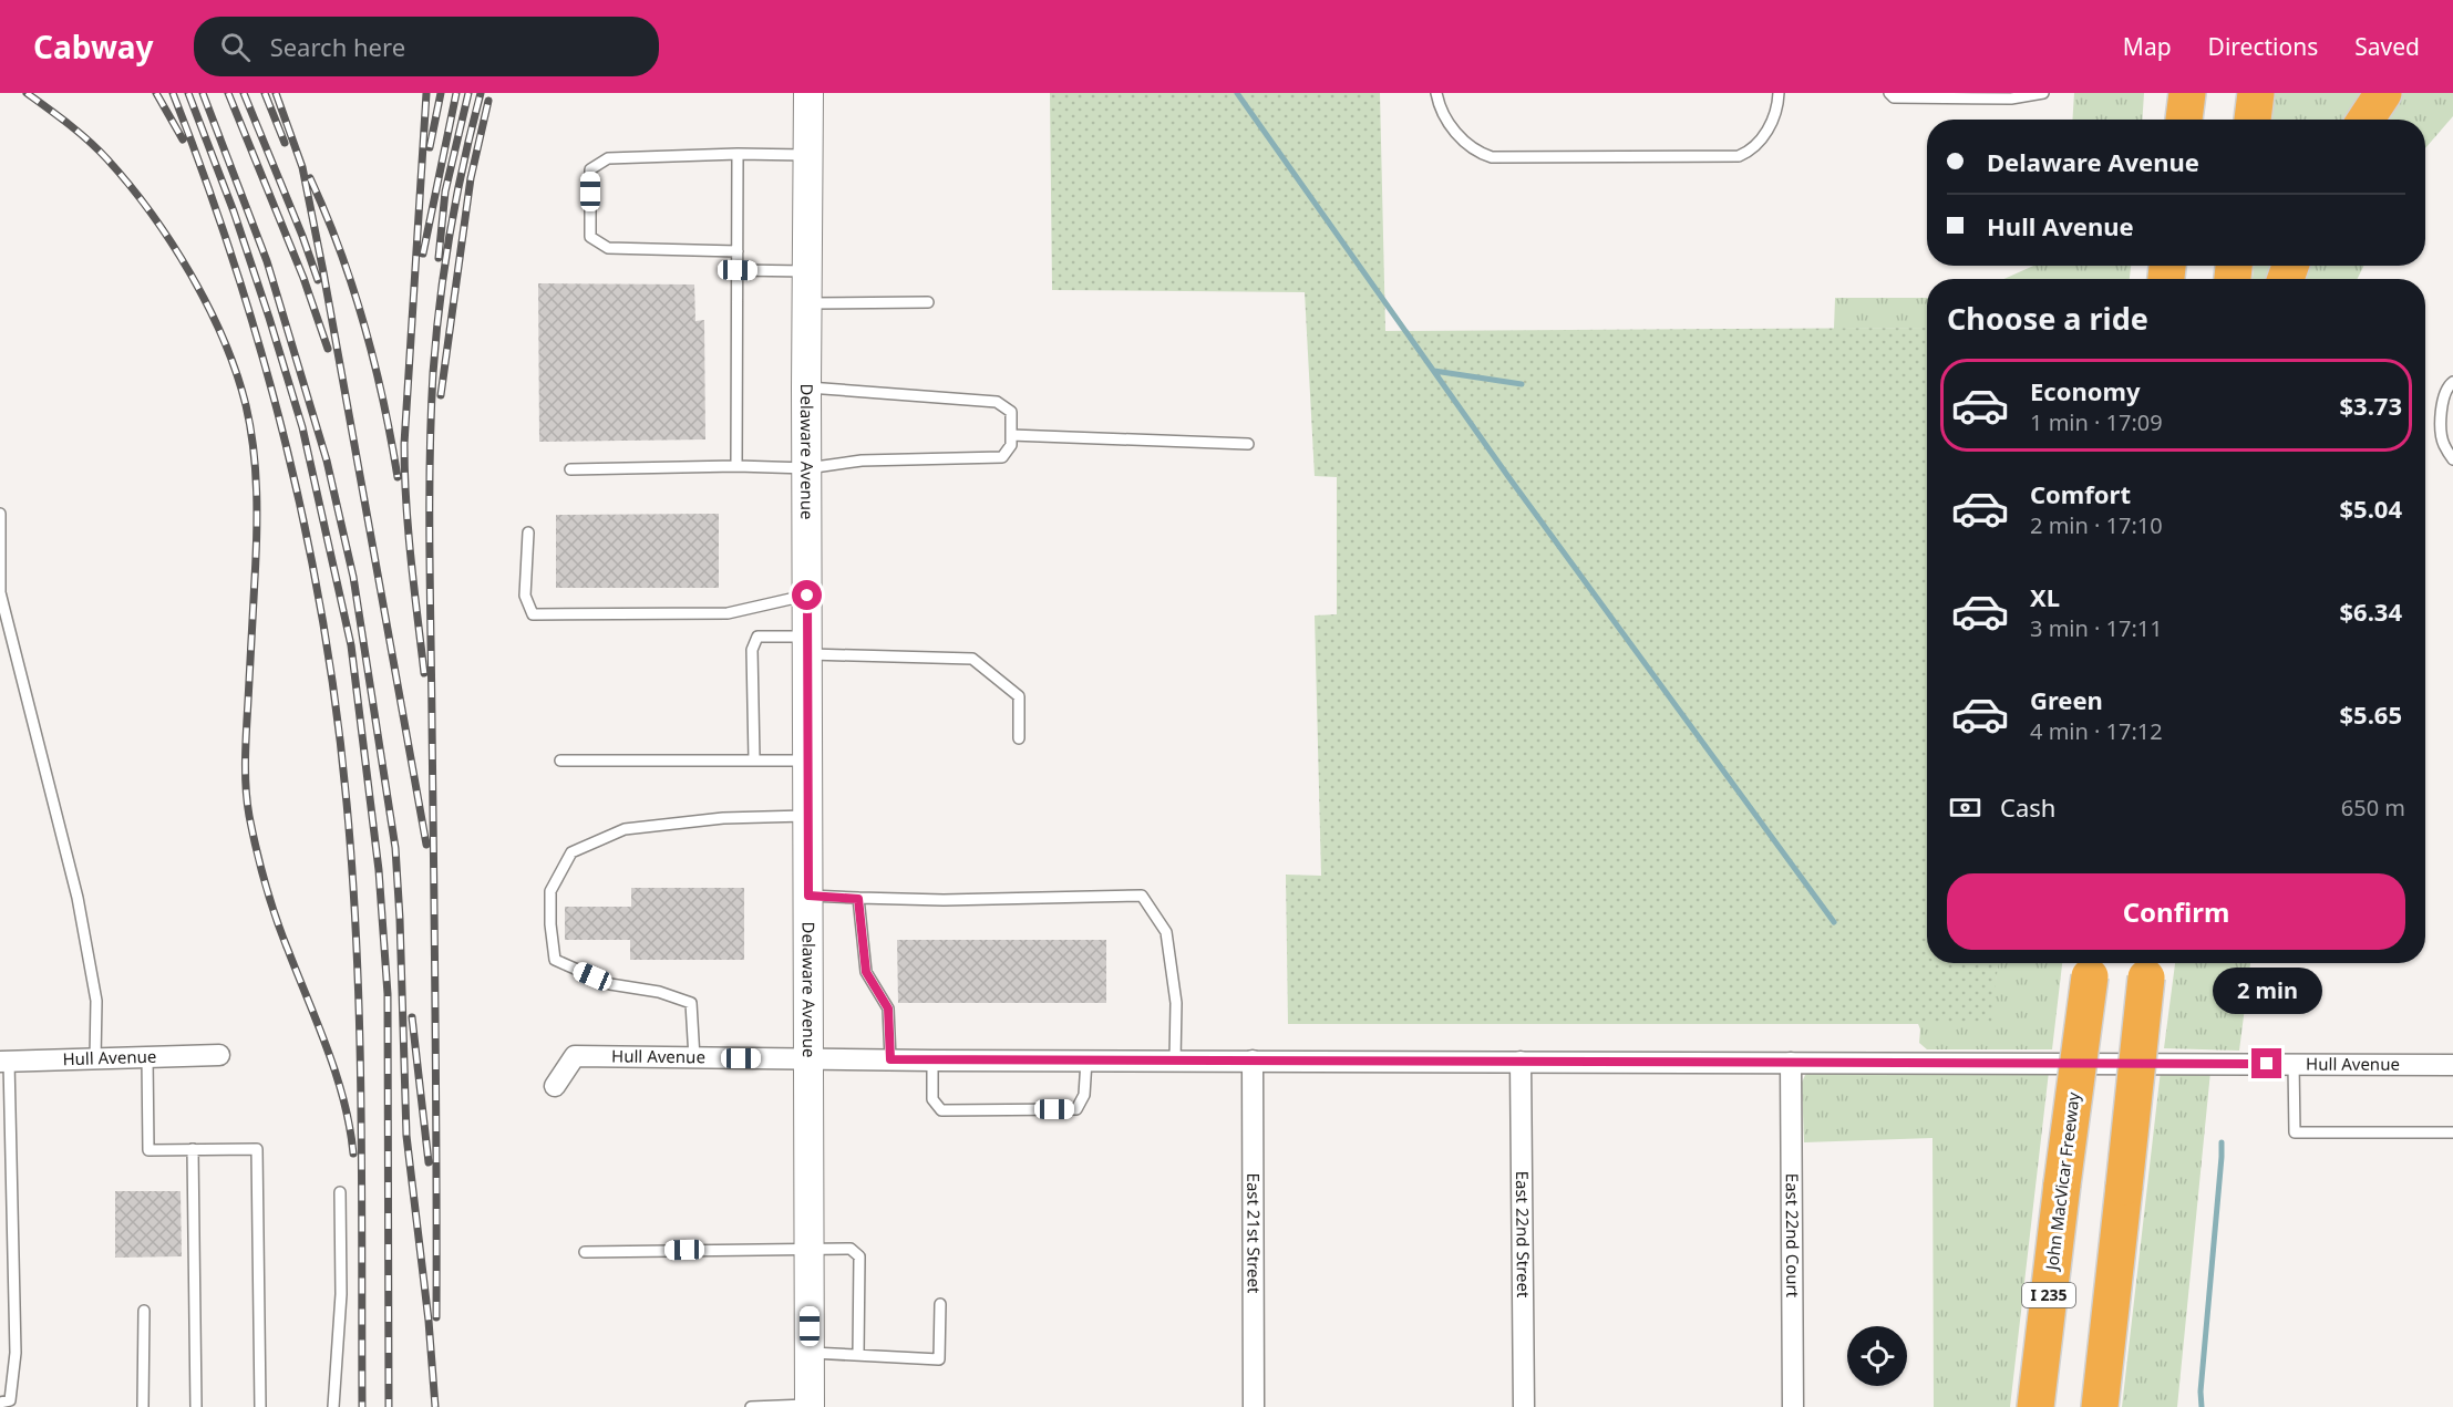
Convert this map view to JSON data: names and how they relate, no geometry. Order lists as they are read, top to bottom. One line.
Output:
{"streets":{"highway":["John MacVicar Freeway","I 235"],"main road":["Delaware Avenue"],"street":["Hull Avenue","East 21st Street","East 22nd Street","East 22nd Court"]},"crossings":[["Delaware Avenue","Hull Avenue"],["Hull Avenue","East 21st Street"],["Hull Avenue","East 22nd Street"],["Hull Avenue","East 22nd Court"]],"page":{"header":"Cabway","search":"Search here","nav":["Map","Directions","Saved"],"banner":["Delaware Avenue","Hull Avenue"],"heading":"Choose a ride","list":[{"name":"Economy","note":"1 min · 17:09","value":"$3.73"},{"name":"Comfort","note":"2 min · 17:10","value":"$5.04"},{"name":"XL","note":"3 min · 17:11","value":"$6.34"},{"name":"Green","note":"4 min · 17:12","value":"$5.65"}],"pay":["Cash","650 m"],"buttons":"Confirm","bubble":"2 min"}}
